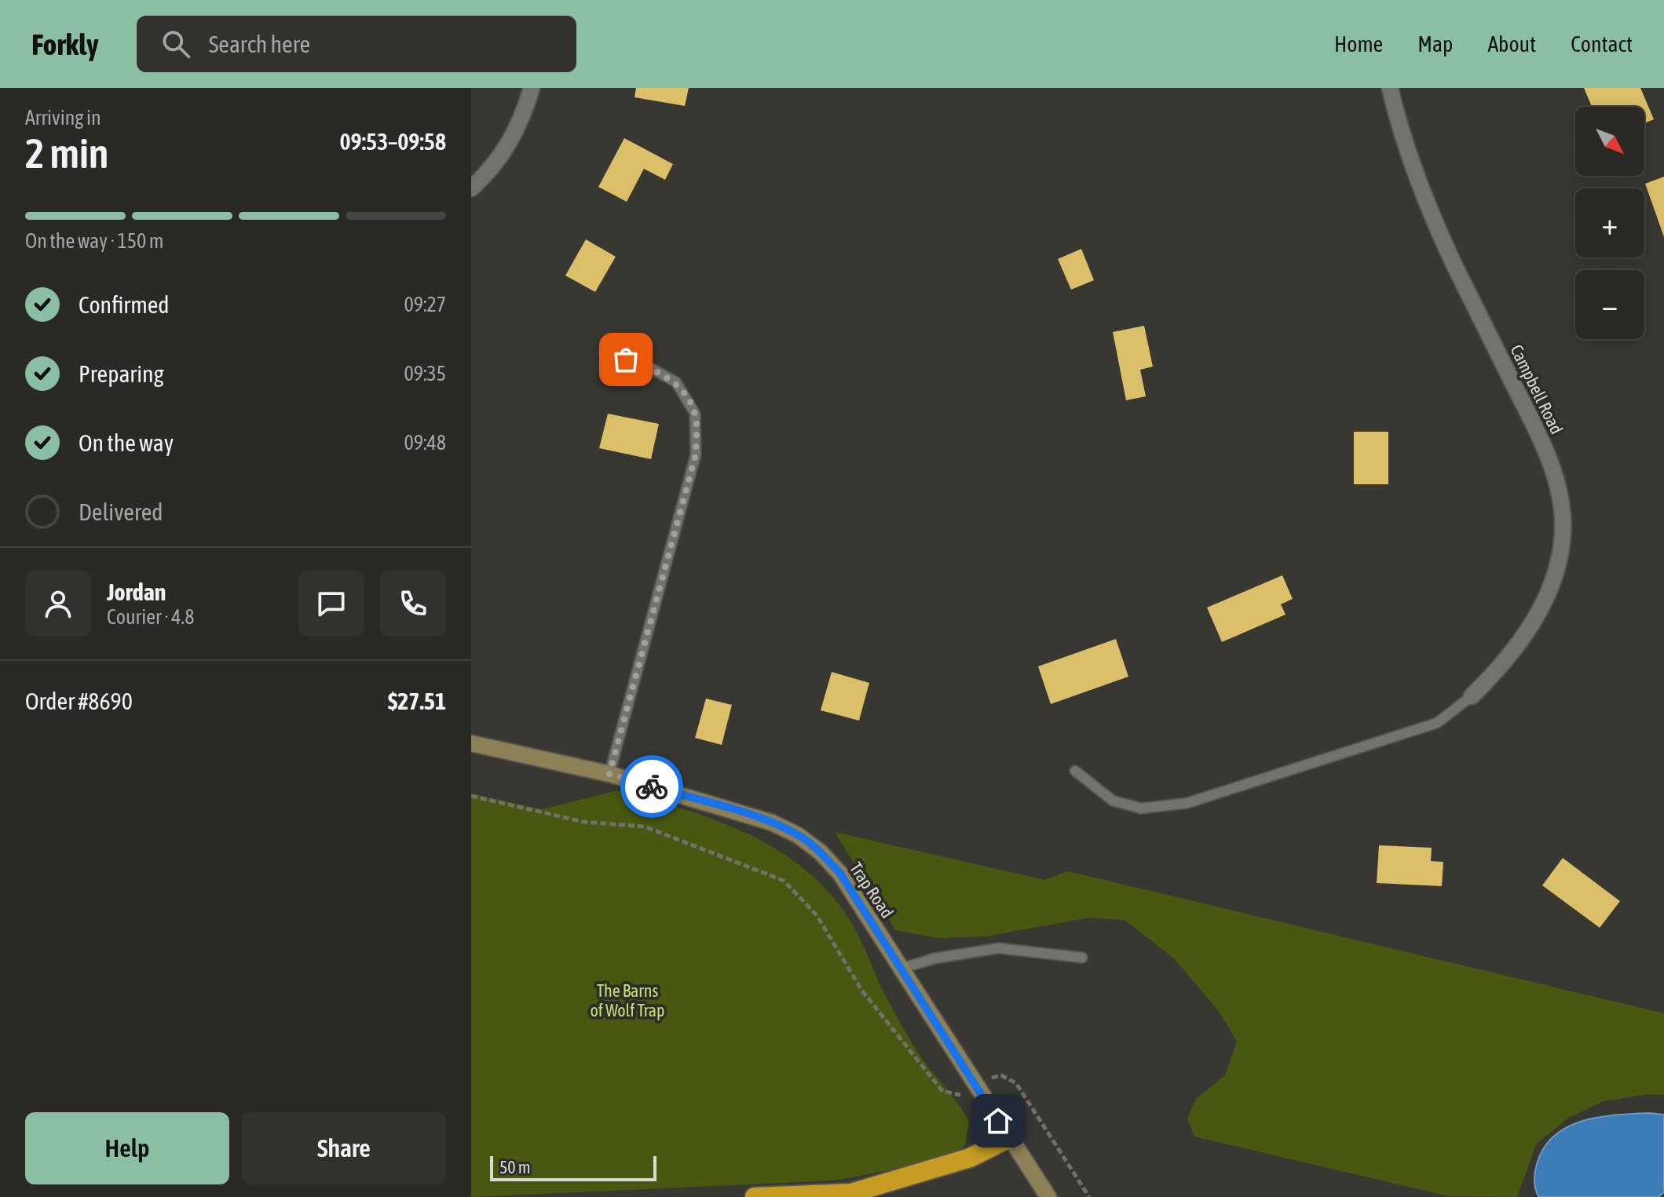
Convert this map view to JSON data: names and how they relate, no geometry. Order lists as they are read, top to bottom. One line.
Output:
{"streets":{"main road":["Trap Road"],"street":["Campbell Road"]},"parks":["The Barns of Wolf Trap"],"scale_bar":"50 m","north":"bottom right","page":{"header":"Forkly","search":"Search here","nav":["Home","Map","About","Contact"],"heading":["2 min","Arriving in","09:53–09:58"],"panel":["Jordan","Courier · 4.8","Order #8690","$27.51"],"map_buttons":["+","−"],"bar":"On the way · 150 m","list":[["Confirmed","09:27"],["Preparing","09:35"],["On the way","09:48"],"Delivered"],"buttons":["Help","Share"],"scale":"50 m"}}
